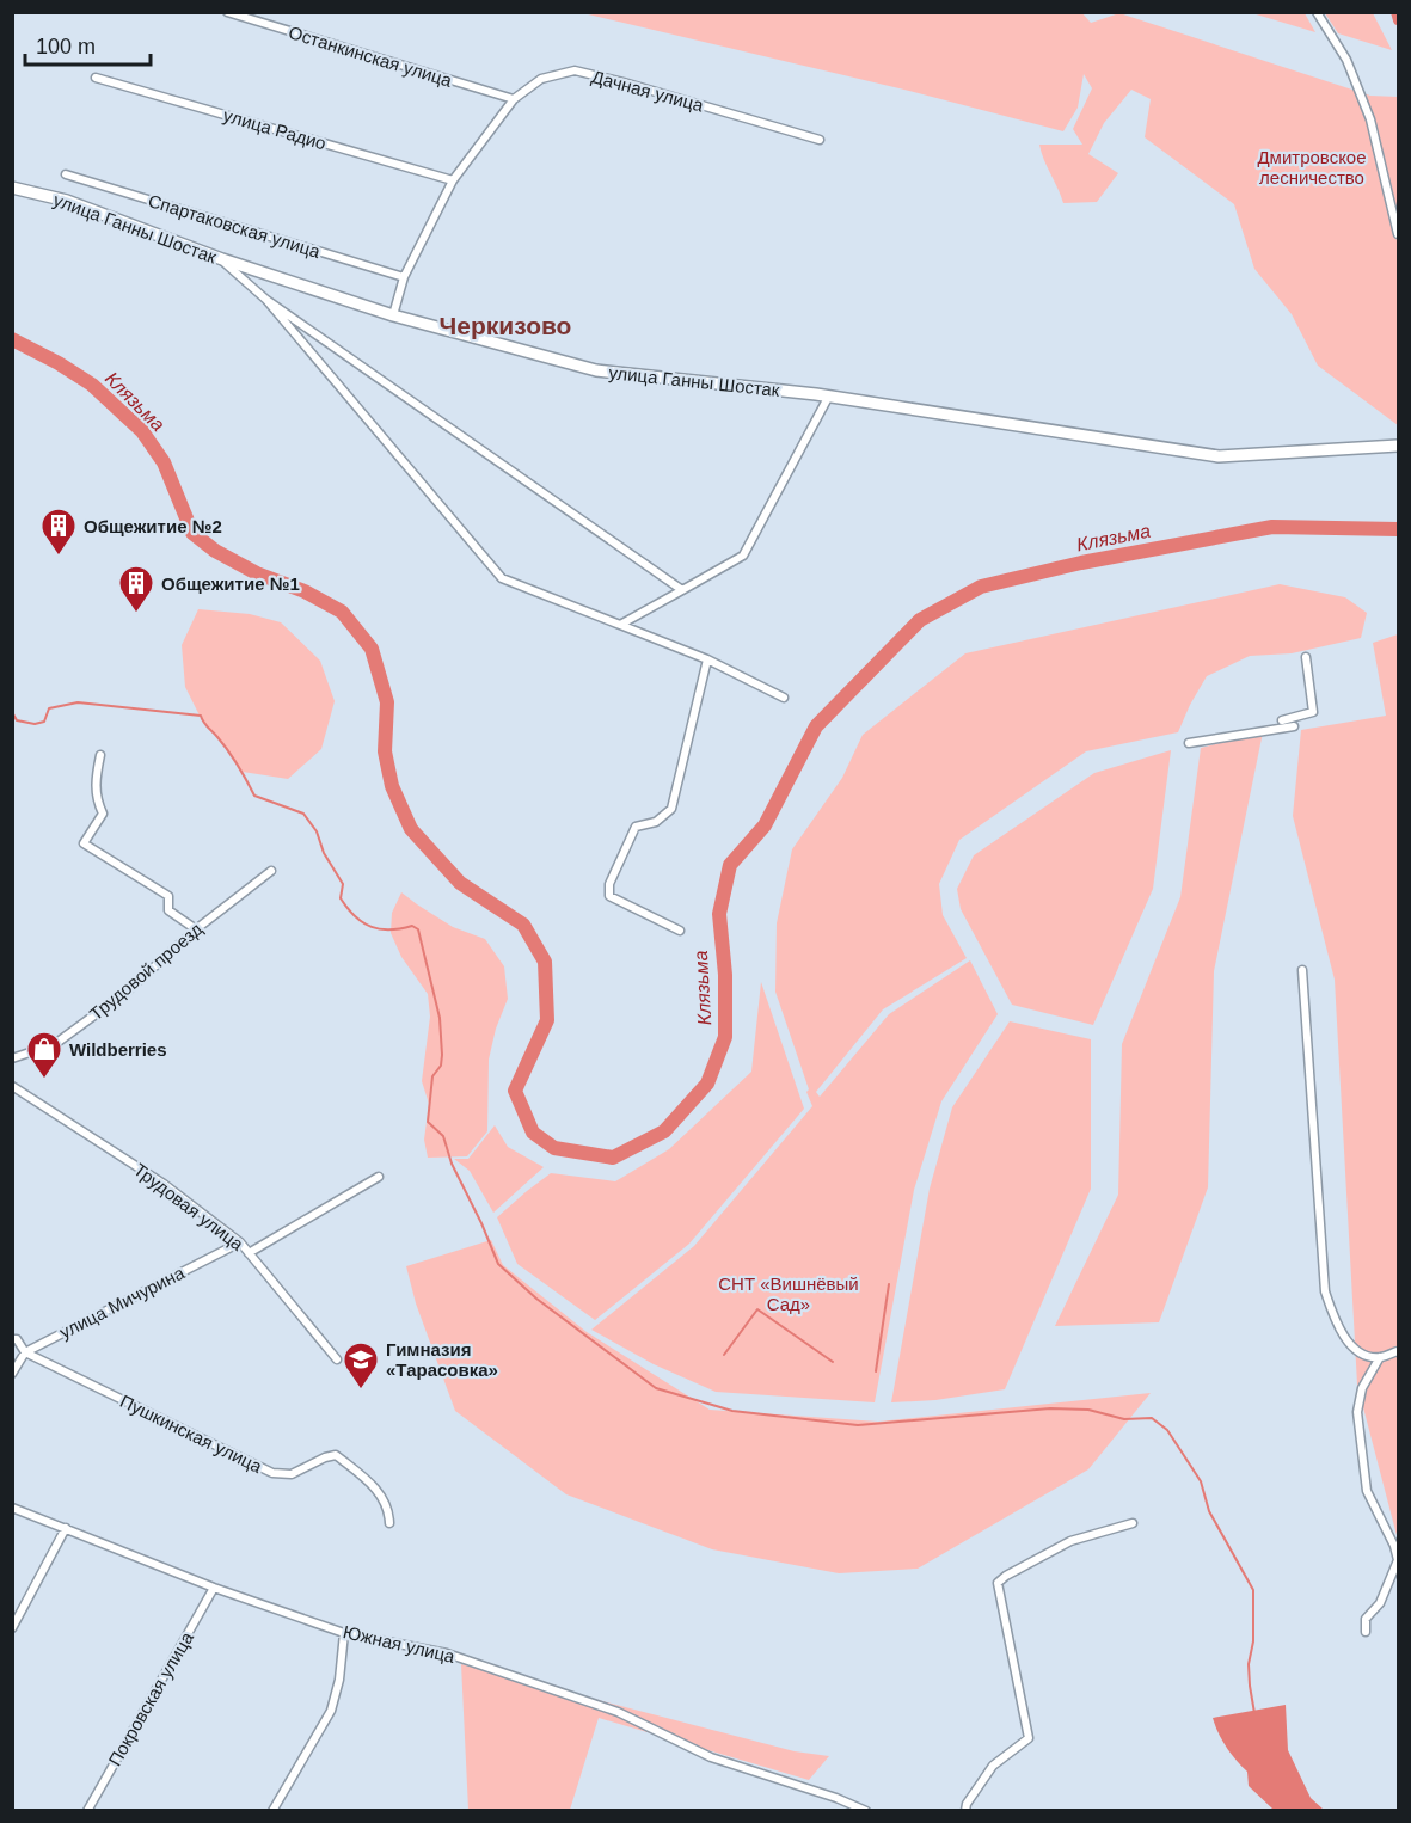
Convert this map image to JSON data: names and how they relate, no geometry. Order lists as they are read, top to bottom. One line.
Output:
{"streets":{"main road":["улица Ганны Шостак"],"street":["Останкинская улица","Дачная улица","улица Радио","Спартаковская улица","Трудовой проезд","Трудовая улица","улица Мичурина","Пушкинская улица","Южная улица","Покровская улица"]},"crossings":[["Останкинская улица","Дачная улица"],["Дачная улица","улица Радио"],["Дачная улица","Спартаковская улица"],["Дачная улица","улица Ганны Шостак"],["Трудовая улица","улица Мичурина"],["улица Мичурина","Пушкинская улица"],["Южная улица","Покровская улица"]],"districts":["Черкизово"],"water":["Клязьма"],"parks":["Дмитровское лесничество","СНТ «Вишнёвый Сад»"],"places":{"building":["Общежитие №2","Общежитие №1"],"shop":["Wildberries"],"school or university":["Гимназия «Тарасовка»"]},"scale_bar":"100 m"}
